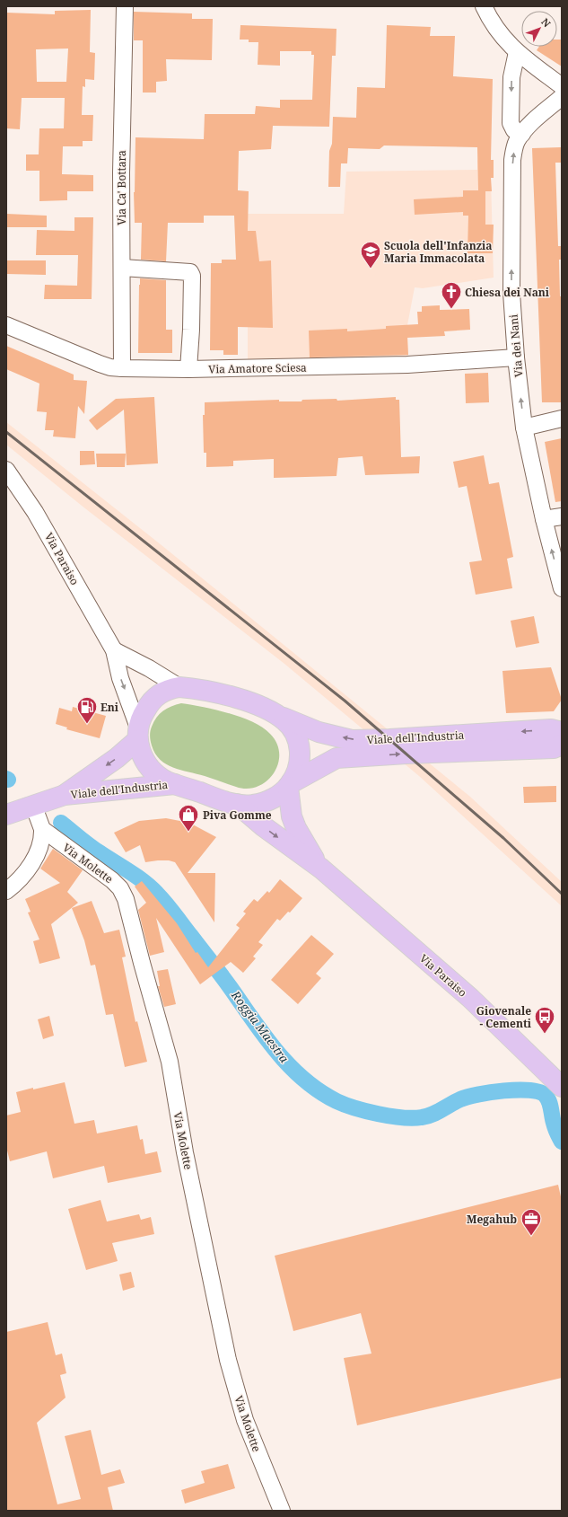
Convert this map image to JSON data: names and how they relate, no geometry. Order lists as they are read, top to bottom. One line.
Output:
{"streets":{"main road":["Via Paraiso","Viale dell'Industria"],"street":["Via Ca' Bottara","Via dei Nani","Via Amatore Sciesa","Via Molette"]},"crossings":[["Via Ca' Bottara","Via Amatore Sciesa"],["Via dei Nani","Via Amatore Sciesa"],["Via Paraiso","Viale dell'Industria"]],"one_way":["Via dei Nani"],"water":["Roggia Maestra"],"places":{"school or university":["Scuola dell'Infanzia Maria Immacolata"],"church":["Chiesa dei Nani"],"fuel station":["Eni"],"shop":["Piva Gomme"],"bus stop":["Giovenale - Cementi"],"office":["Megahub"]},"north":"top right"}
